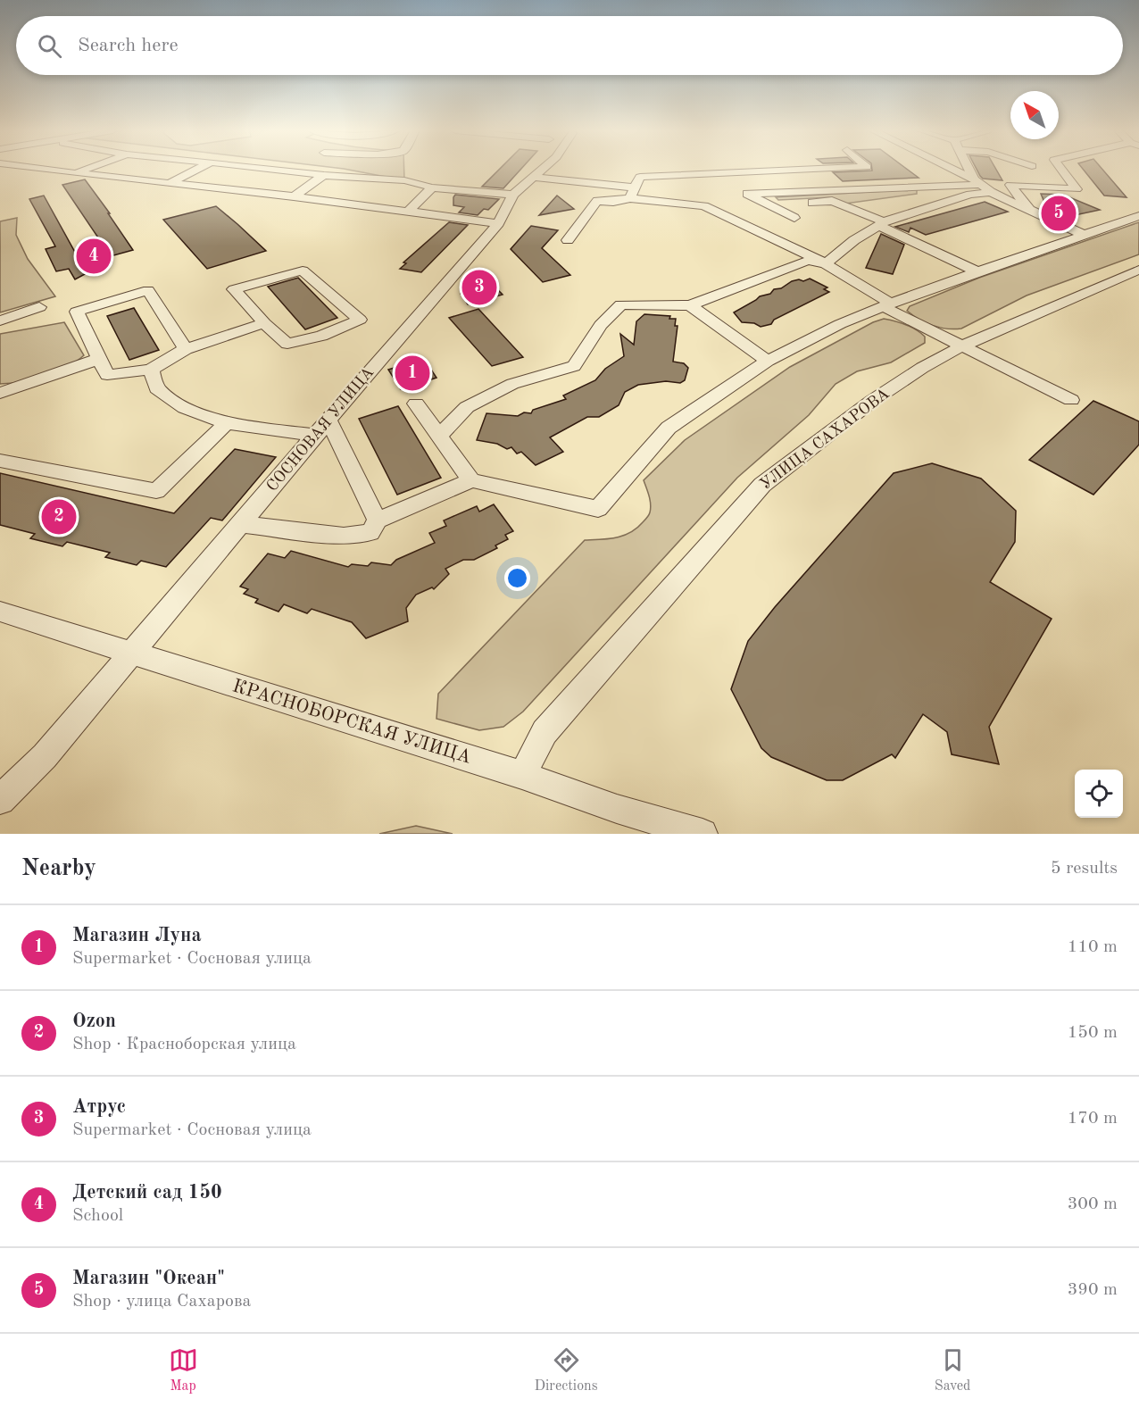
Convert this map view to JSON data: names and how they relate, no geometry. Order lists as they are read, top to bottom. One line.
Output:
{"streets":{"street":["СОСНОВАЯ УЛИЦА","УЛИЦА САХАРОВА","КРАСНОБОРСКАЯ УЛИЦА"]},"crossings":[["СОСНОВАЯ УЛИЦА","КРАСНОБОРСКАЯ УЛИЦА"],["УЛИЦА САХАРОВА","КРАСНОБОРСКАЯ УЛИЦА"]],"north":"top left","page":{"search":"Search here","pins":["5","4","3","1","2"],"heading":["Nearby","5 results"],"list":[{"mark":"1","name":"Магазин Луна","note":"Supermarket · Сосновая улица","value":"110 m"},{"mark":"2","name":"Ozon","note":"Shop · Красноборская улица","value":"150 m"},{"mark":"3","name":"Атрус","note":"Supermarket · Сосновая улица","value":"170 m"},{"mark":"4","name":"Детский сад 150","note":"School","value":"300 m"},{"mark":"5","name":"Магазин \"Океан\"","note":"Shop · улица Сахарова","value":"390 m"}],"nav":["Map","Directions","Saved"]}}
